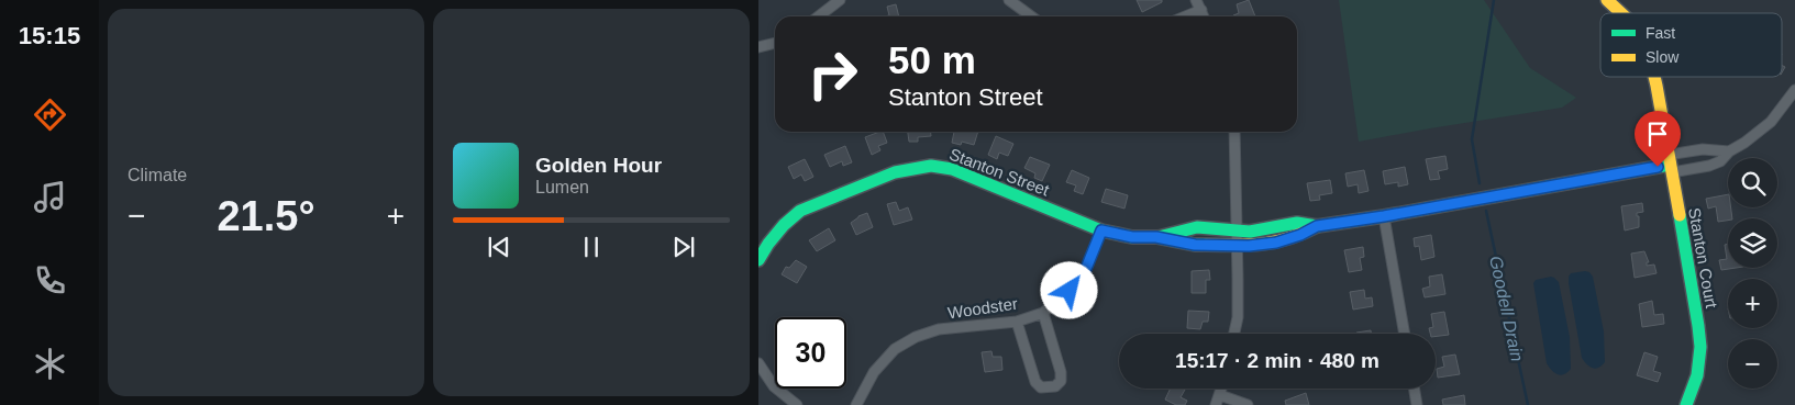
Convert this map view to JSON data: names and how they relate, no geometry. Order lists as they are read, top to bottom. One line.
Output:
{"streets":{"street":["Stanton Street","Stanton Court","Woodster"]},"crossings":[["Stanton Street","Woodster"]],"water":["Goodell Drain"],"legend":["Fast","Slow"],"page":{"tabs":"15:15","tile":"Climate","turn":["50 m","Stanton Street"],"song":["Golden Hour","Lumen"],"map_buttons":["+","−"],"heat":["−","21.5°","+"],"limit":"30","trip":"15:17 · 2 min · 480 m"}}
